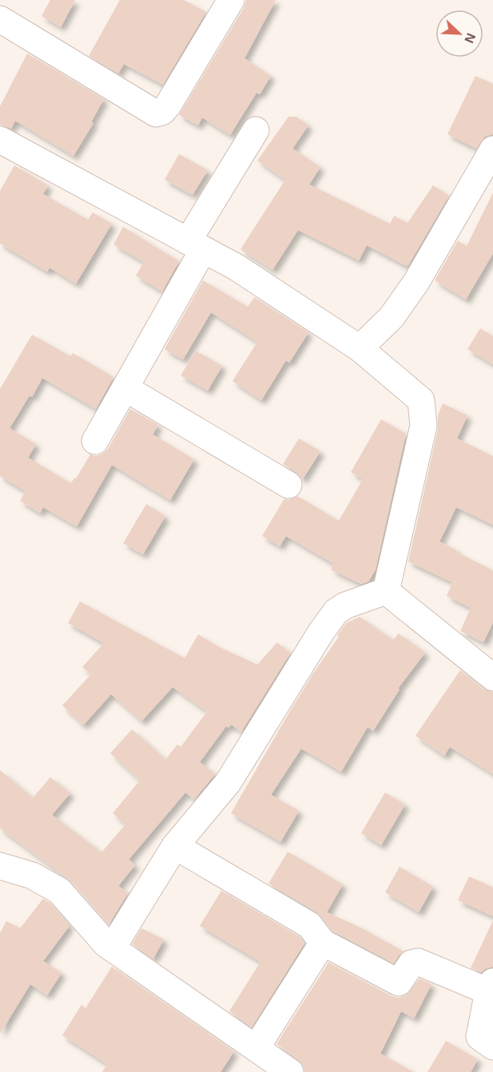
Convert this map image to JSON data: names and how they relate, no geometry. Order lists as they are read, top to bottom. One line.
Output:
{"north":"bottom right"}
